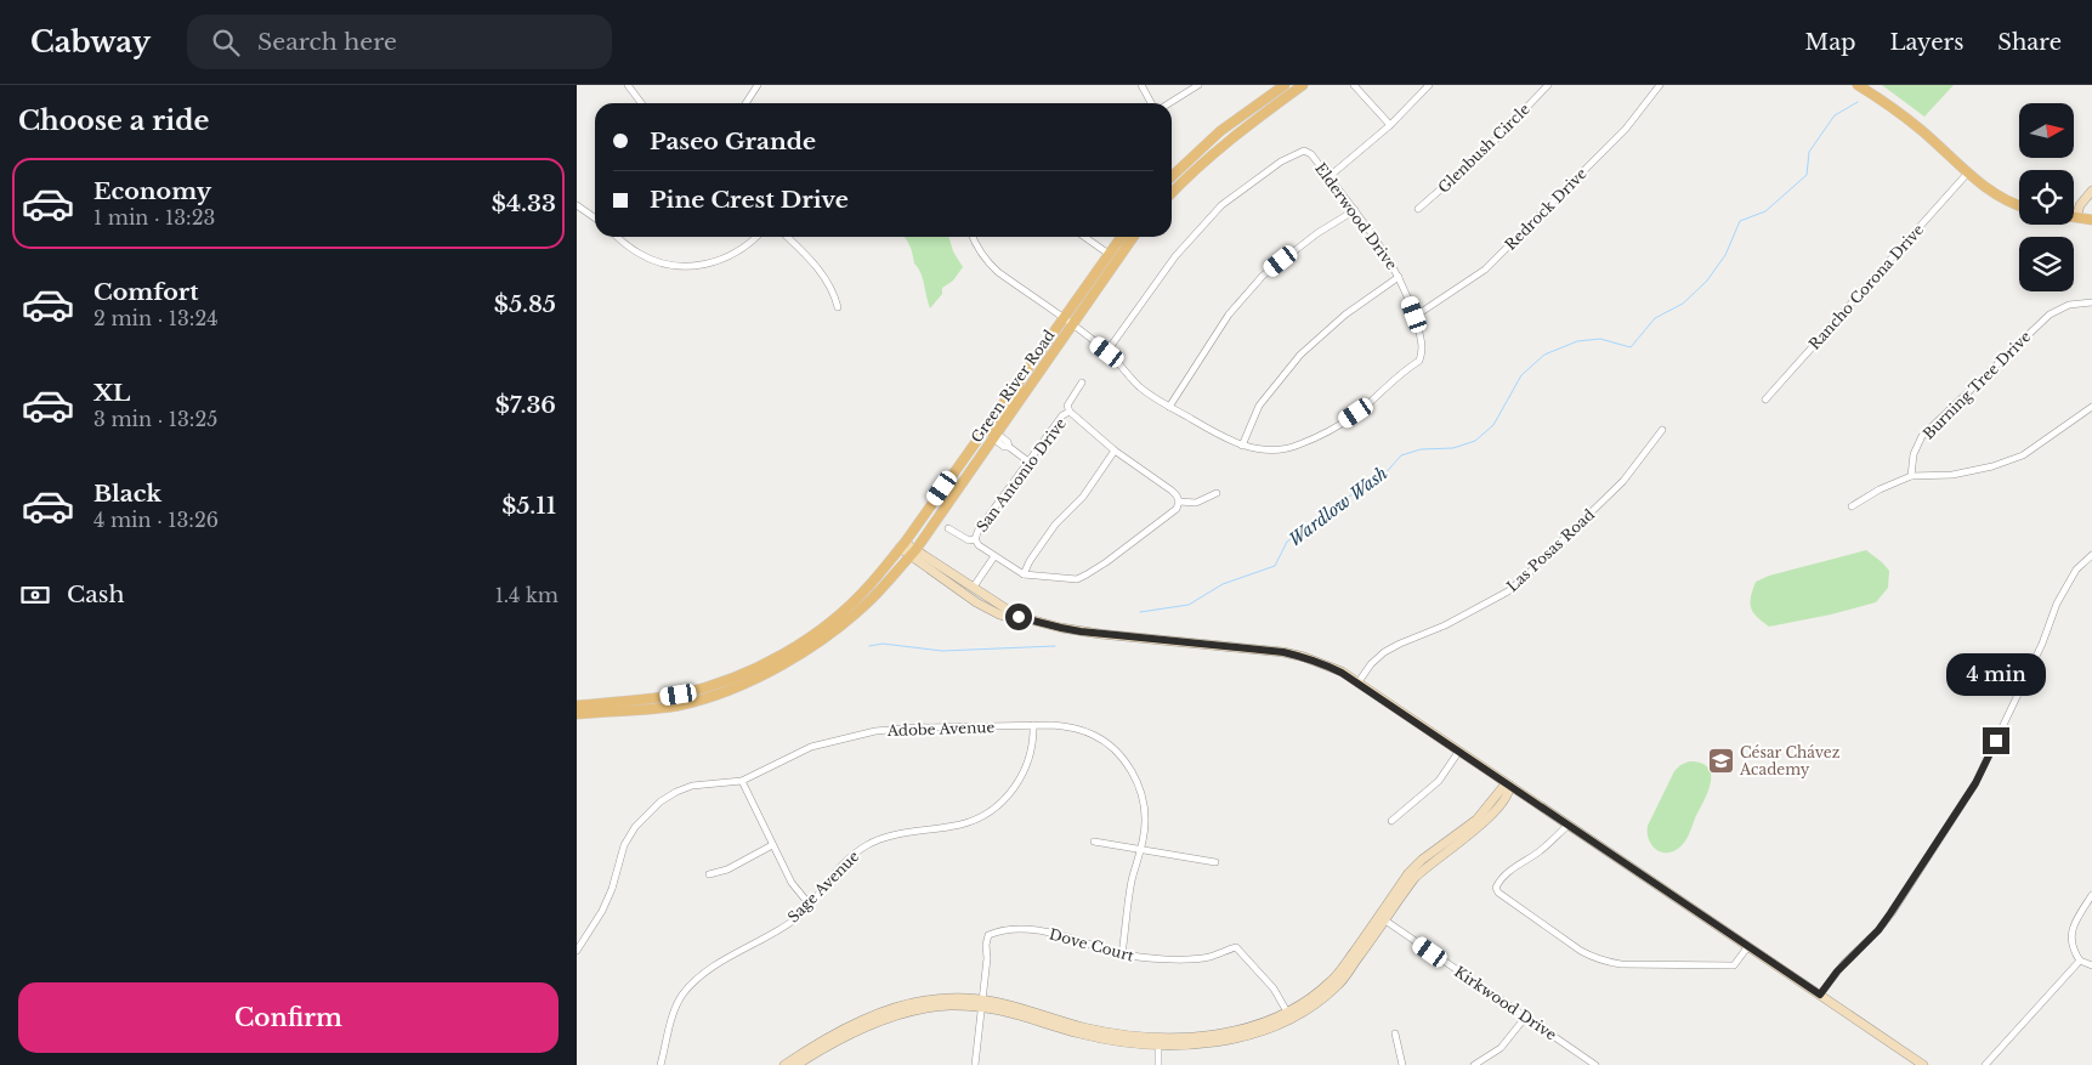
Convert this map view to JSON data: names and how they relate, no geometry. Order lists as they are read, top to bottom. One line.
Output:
{"streets":{"main road":["Green River Road"],"street":["Glenbush Circle","Redrock Drive","Elderwood Drive","Rancho Corona Drive","Burning Tree Drive","San Antonio Drive","Las Posas Road","Adobe Avenue","Sage Avenue","Dove Court","Kirkwood Drive"]},"crossings":[["Redrock Drive","Elderwood Drive"],["Adobe Avenue","Sage Avenue"],["Adobe Avenue","Dove Court"]],"water":["Wardlow Wash"],"places":{"school or university":["César Chávez Academy"]},"north":"right","page":{"header":"Cabway","search":"Search here","nav":["Map","Layers","Share"],"heading":"Choose a ride","banner":["Paseo Grande","Pine Crest Drive"],"list":[{"name":"Economy","note":"1 min · 13:23","value":"$4.33"},{"name":"Comfort","note":"2 min · 13:24","value":"$5.85"},{"name":"XL","note":"3 min · 13:25","value":"$7.36"},{"name":"Black","note":"4 min · 13:26","value":"$5.11"}],"pay":["Cash","1.4 km"],"bubble":"4 min","buttons":"Confirm"}}
